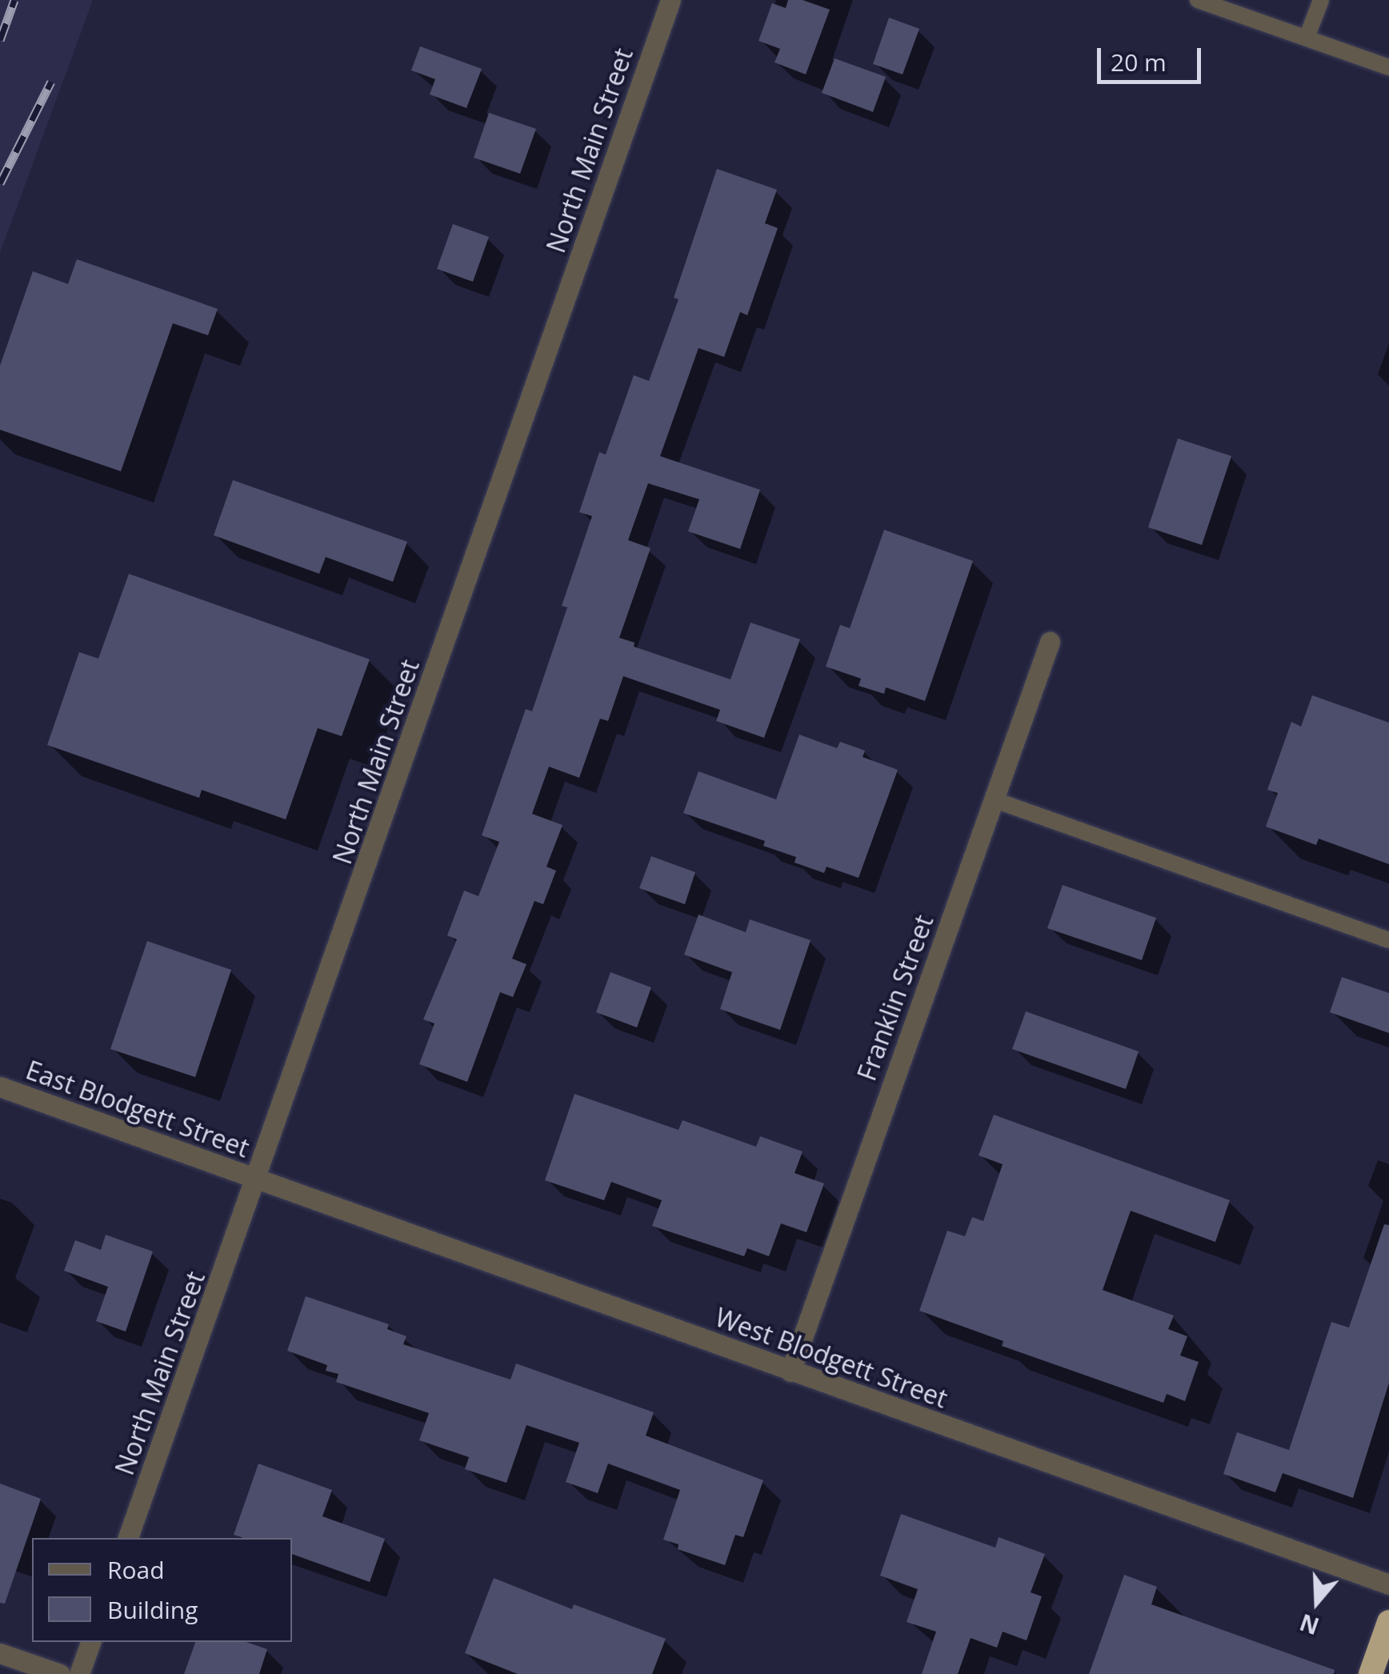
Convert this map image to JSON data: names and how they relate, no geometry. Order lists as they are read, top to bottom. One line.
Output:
{"streets":{"street":["North Main Street","Franklin Street","East Blodgett Street","West Blodgett Street"]},"crossings":[["North Main Street","East Blodgett Street"],["North Main Street","West Blodgett Street"],["Franklin Street","West Blodgett Street"],["East Blodgett Street","West Blodgett Street"]],"legend":["Road","Building"],"scale_bar":"20 m","north":"bottom"}
